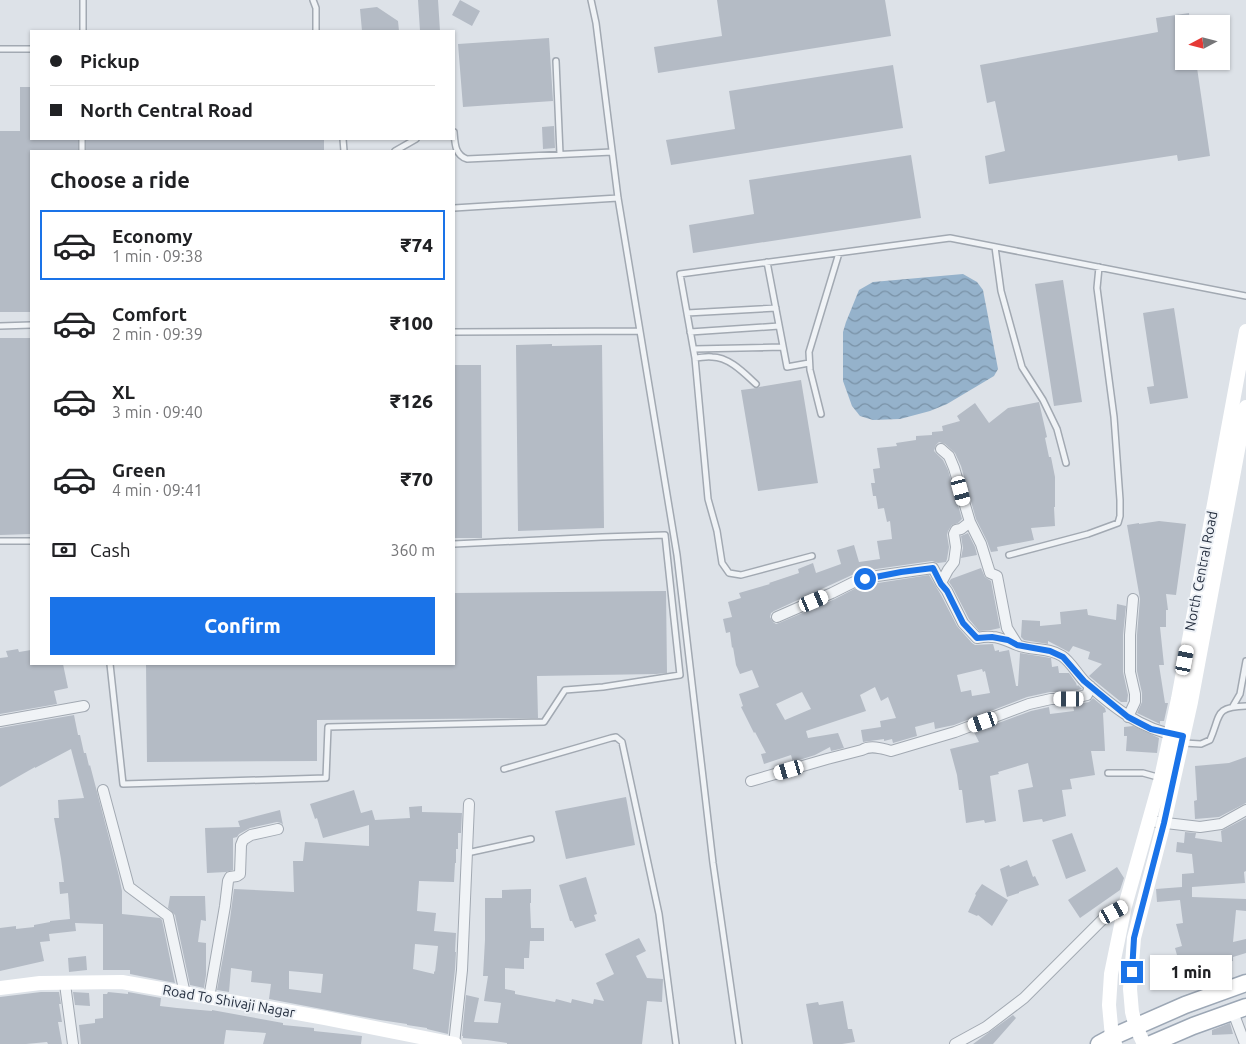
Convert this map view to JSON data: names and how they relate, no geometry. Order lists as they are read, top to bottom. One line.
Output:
{"streets":{"main road":["North Central Road","Road To Shivaji Nagar"]},"north":"left","page":{"banner":["Pickup","North Central Road"],"heading":"Choose a ride","list":[{"name":"Economy","note":"1 min · 09:38","value":"₹74"},{"name":"Comfort","note":"2 min · 09:39","value":"₹100"},{"name":"XL","note":"3 min · 09:40","value":"₹126"},{"name":"Green","note":"4 min · 09:41","value":"₹70"}],"pay":["Cash","360 m"],"buttons":"Confirm","bubble":"1 min"}}
